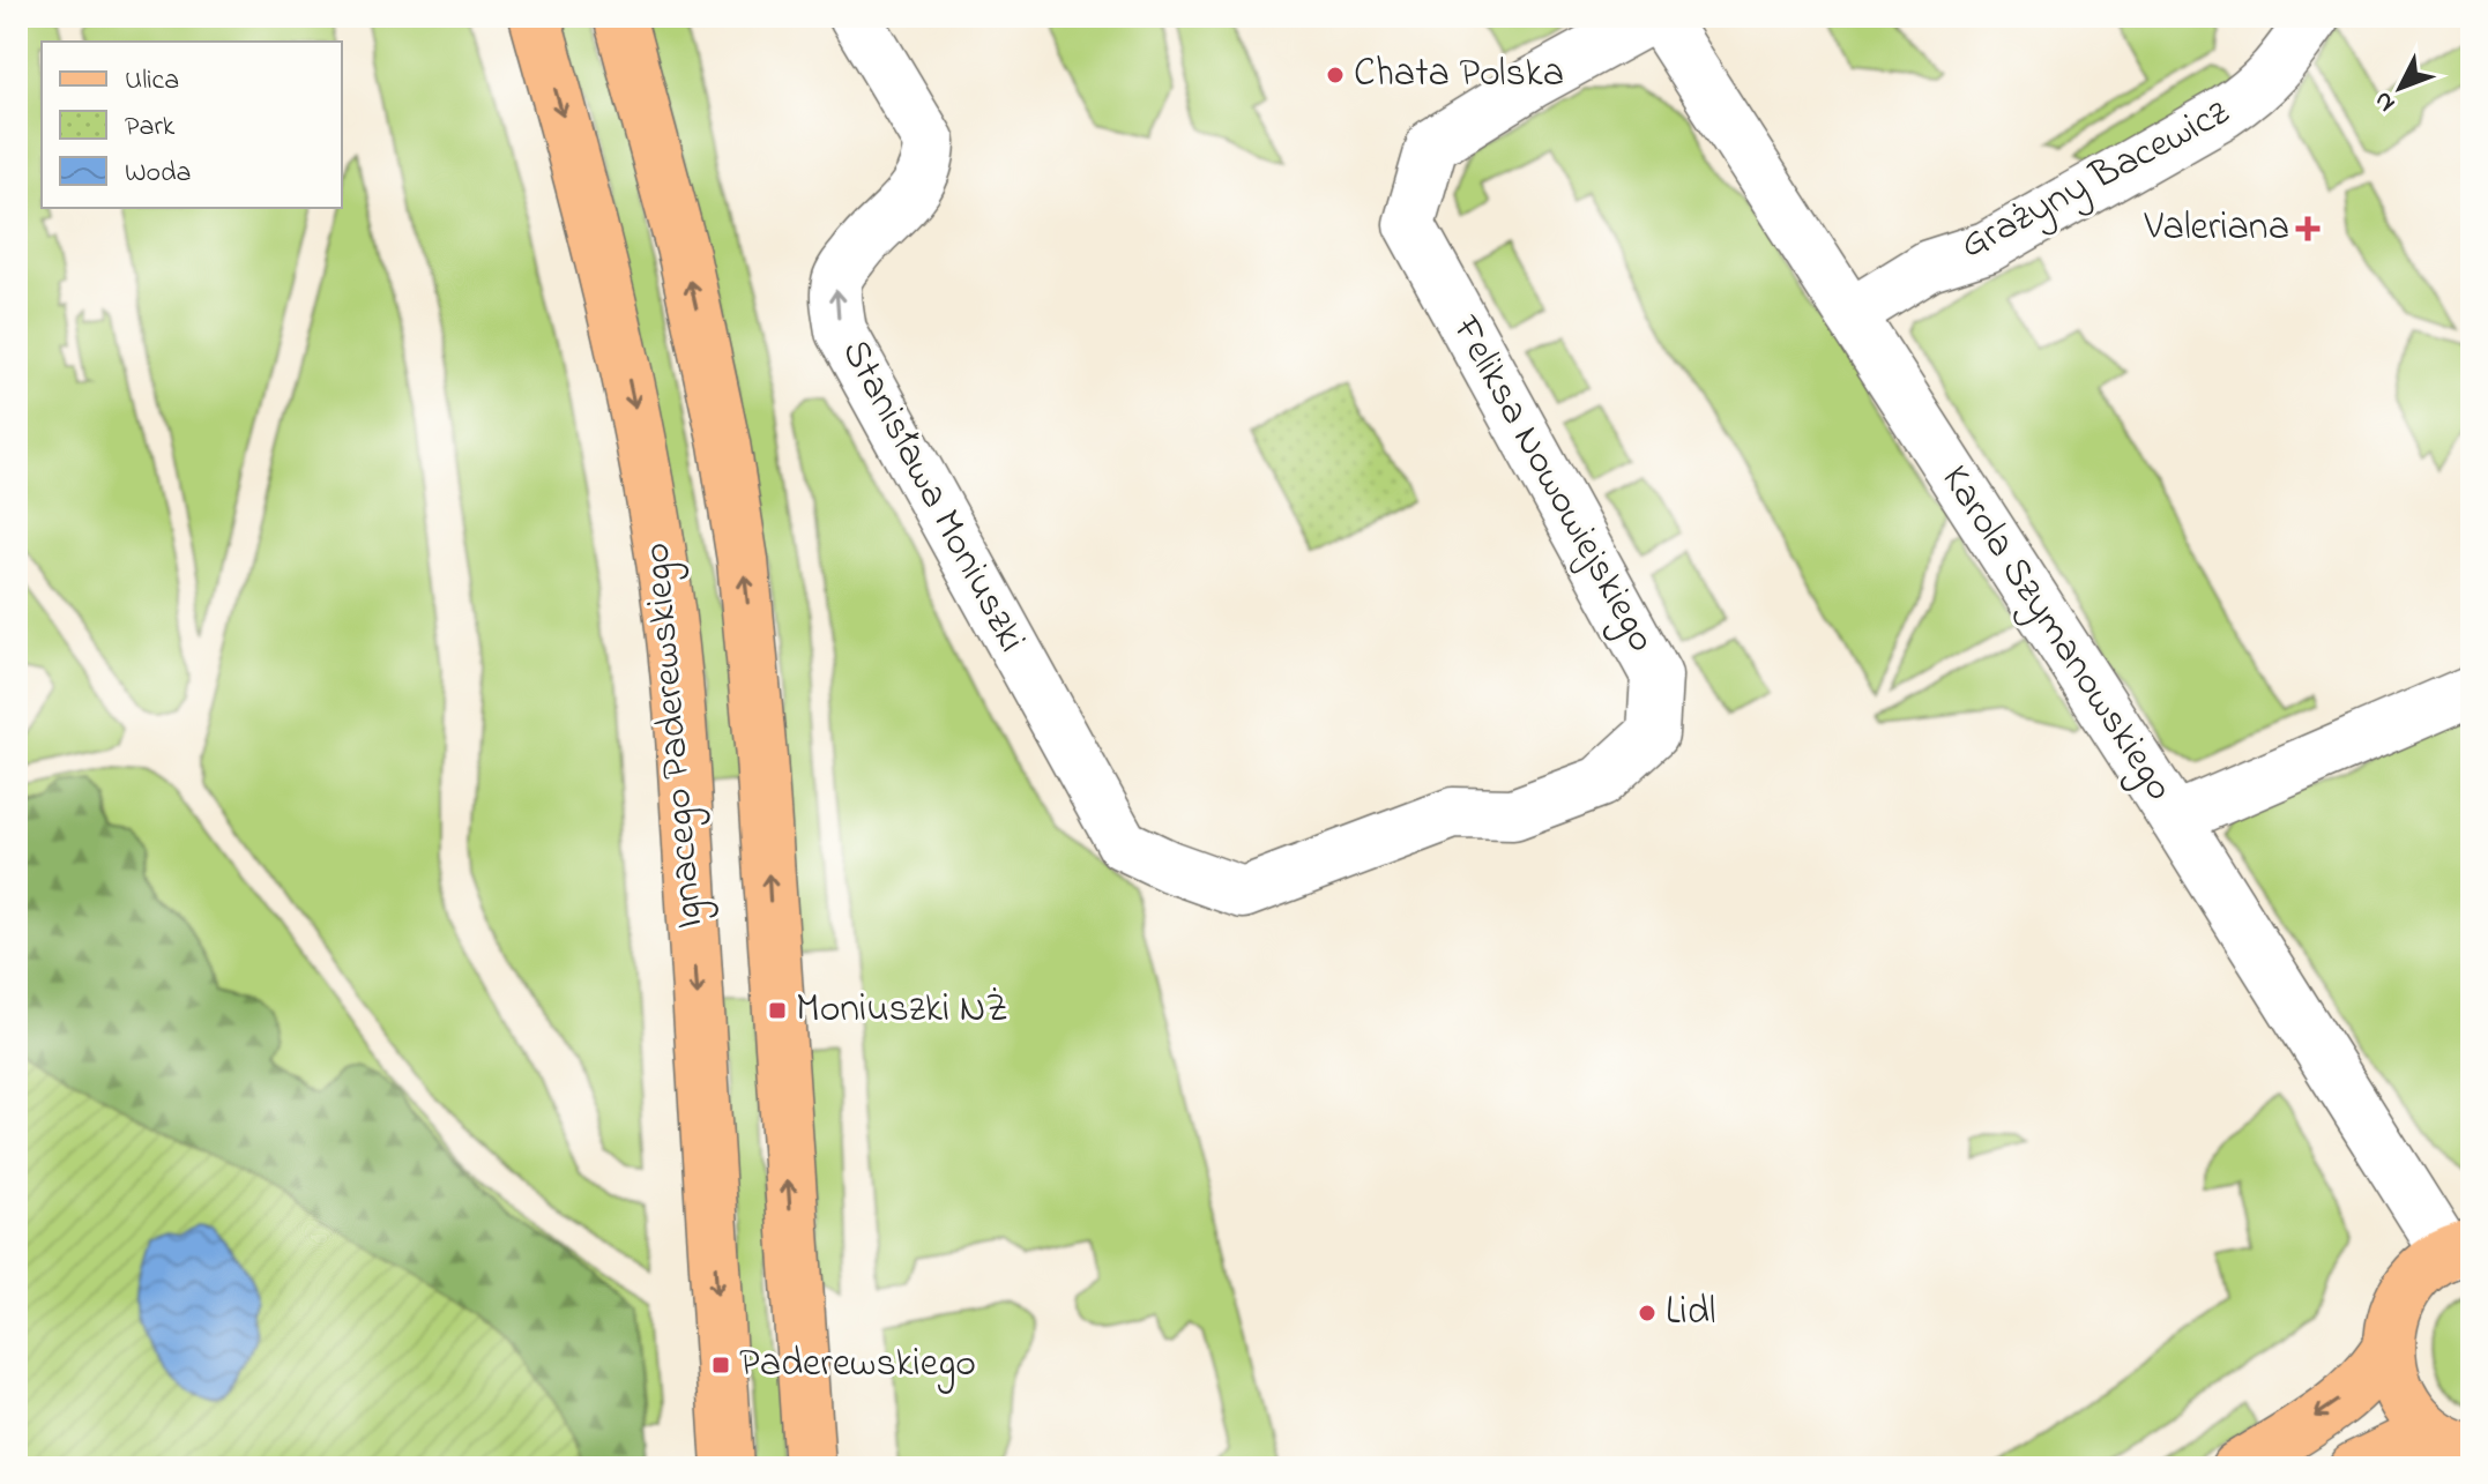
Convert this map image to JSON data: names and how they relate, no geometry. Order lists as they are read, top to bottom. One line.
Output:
{"streets":{"main road":["Ignacego Paderewskiego"],"street":["Grażyny Bacewicz","Feliksa Nowowiejskiego","Stanisława Moniuszki","Karola Szymanowskiego"]},"crossings":[["Grażyny Bacewicz","Karola Szymanowskiego"],["Feliksa Nowowiejskiego","Stanisława Moniuszki"],["Feliksa Nowowiejskiego","Karola Szymanowskiego"]],"one_way":["Stanisława Moniuszki"],"places":{"other":["Chata Polska","Lidl"],"health":["Valeriana"],"transit":["Moniuszki NŻ","Paderewskiego"]},"legend":["Ulica","Park","Woda"],"north":"bottom left"}
